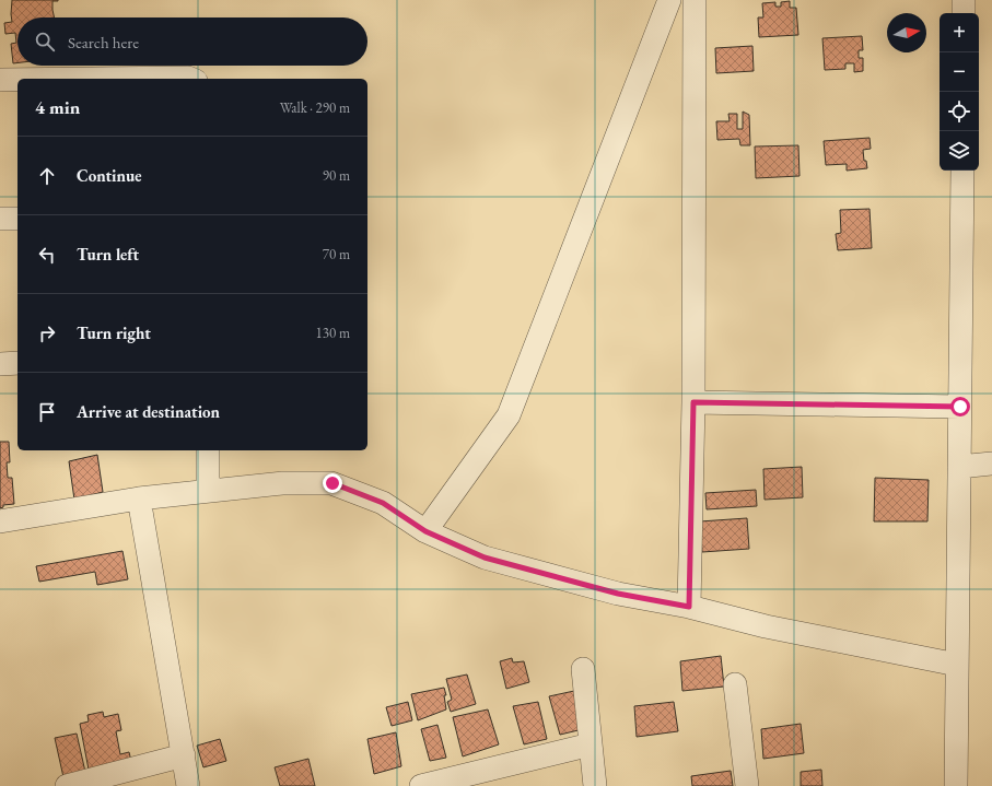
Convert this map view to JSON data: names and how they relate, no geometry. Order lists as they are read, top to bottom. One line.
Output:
{"north":"right","page":{"map_buttons":["+","−"],"search":"Search here","heading":["4 min","Walk · 290 m"],"list":[["Continue","90 m"],["Turn left","70 m"],["Turn right","130 m"],"Arrive at destination"]}}
